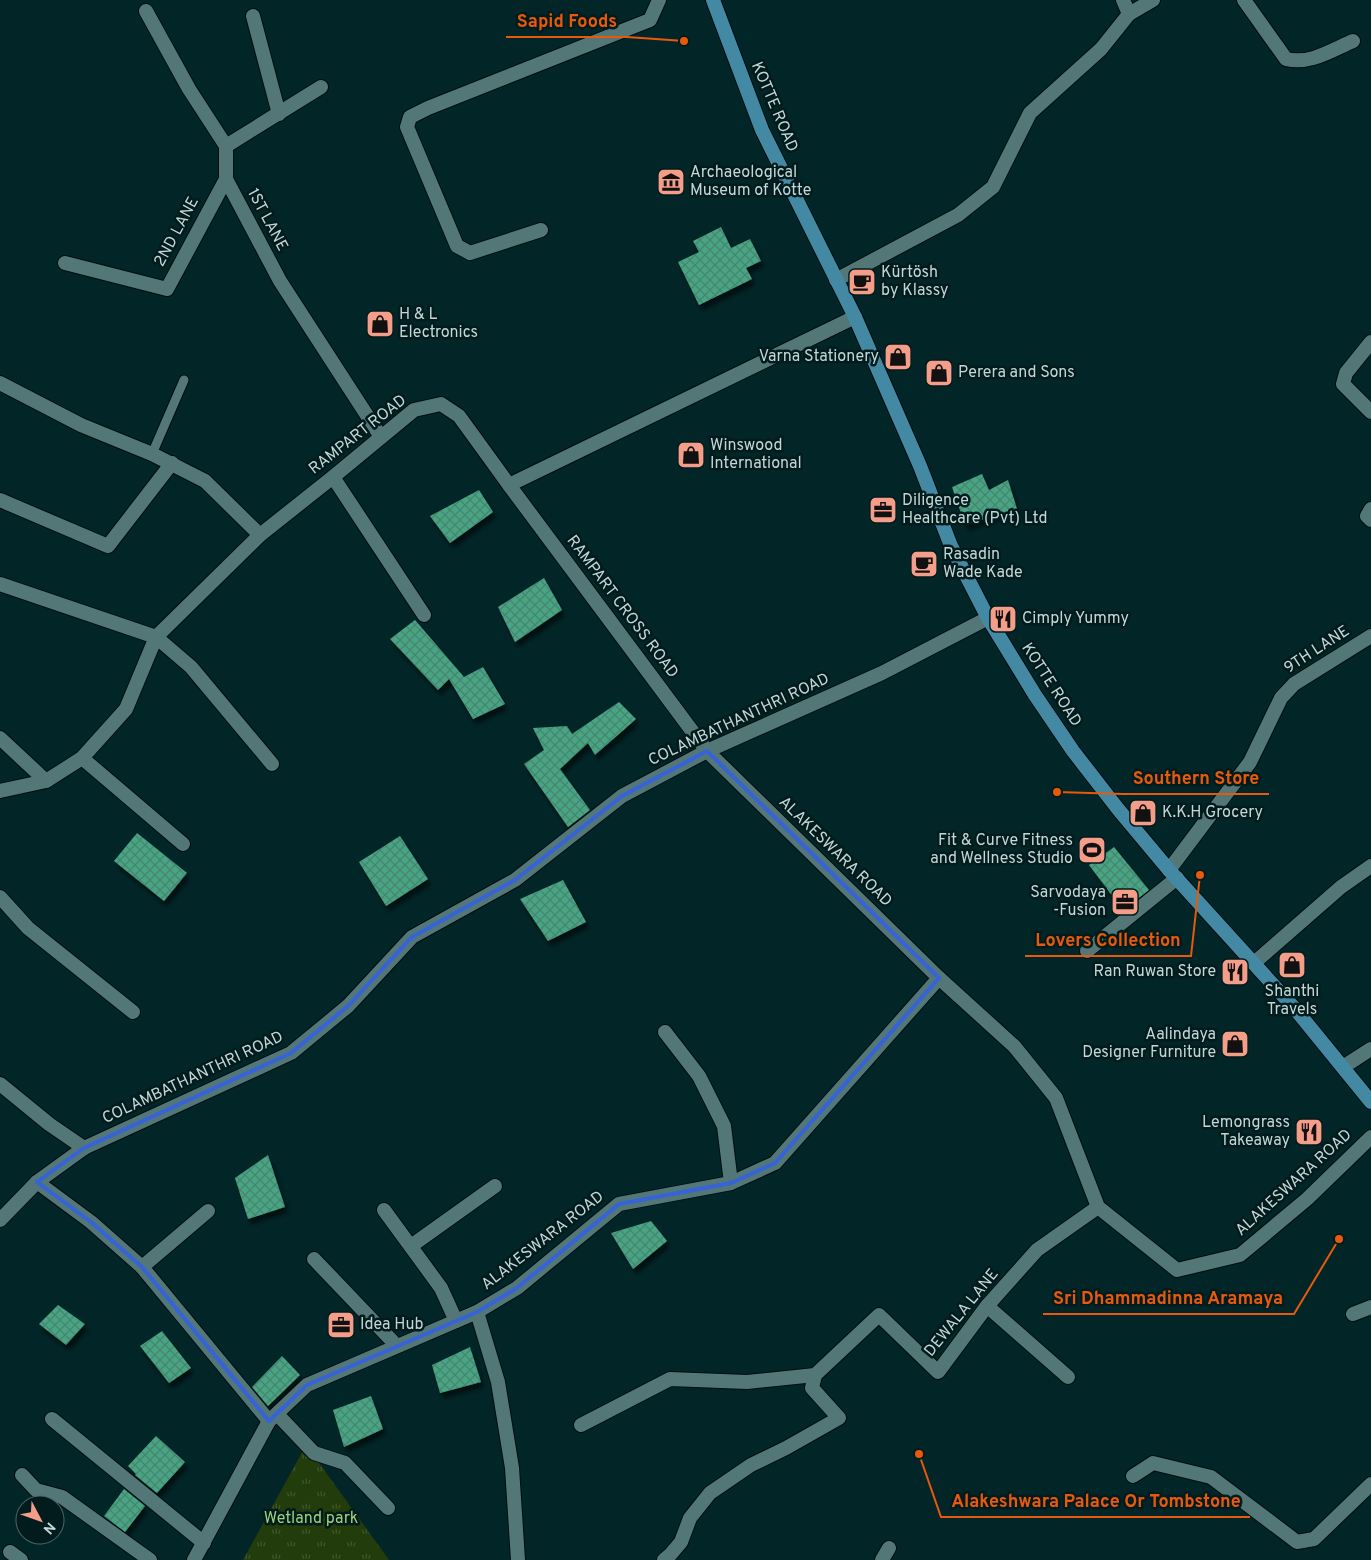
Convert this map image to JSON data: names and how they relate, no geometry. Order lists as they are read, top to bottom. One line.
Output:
{"streets":{"main road":["KOTTE ROAD"],"street":["1ST LANE","2ND LANE","RAMPART ROAD","RAMPART CROSS ROAD","9TH LANE","COLAMBATHANTHRI ROAD","ALAKESWARA ROAD","DEWALA LANE"]},"crossings":[["KOTTE ROAD","9TH LANE"],["KOTTE ROAD","COLAMBATHANTHRI ROAD"],["1ST LANE","2ND LANE"],["1ST LANE","RAMPART ROAD"],["RAMPART ROAD","RAMPART CROSS ROAD"],["RAMPART CROSS ROAD","COLAMBATHANTHRI ROAD"],["RAMPART CROSS ROAD","ALAKESWARA ROAD"],["COLAMBATHANTHRI ROAD","ALAKESWARA ROAD"],["ALAKESWARA ROAD","DEWALA LANE"]],"parks":["Wetland park"],"places":{"other":["Sapid Foods","Southern Store","Lovers Collection","Sri Dhammadinna Aramaya","Alakeshwara Palace Or Tombstone"],"museum":["Archaeological Museum of Kotte"],"cafe":["Kürtösh by Klassy","Rasadin Wade Kade"],"shop":["H & L Electronics","Varna Stationery","Perera and Sons","Winswood International","K.K.H Grocery","Shanthi Travels","Aalindaya Designer Furniture"],"office":["Diligence Healthcare (Pvt) Ltd","Sarvodaya -Fusion","Idea Hub"],"restaurant":["Cimply Yummy","Ran Ruwan Store","Lemongrass Takeaway"],"sports":["Fit & Curve Fitness and Wellness Studio"]},"north":"bottom right"}
